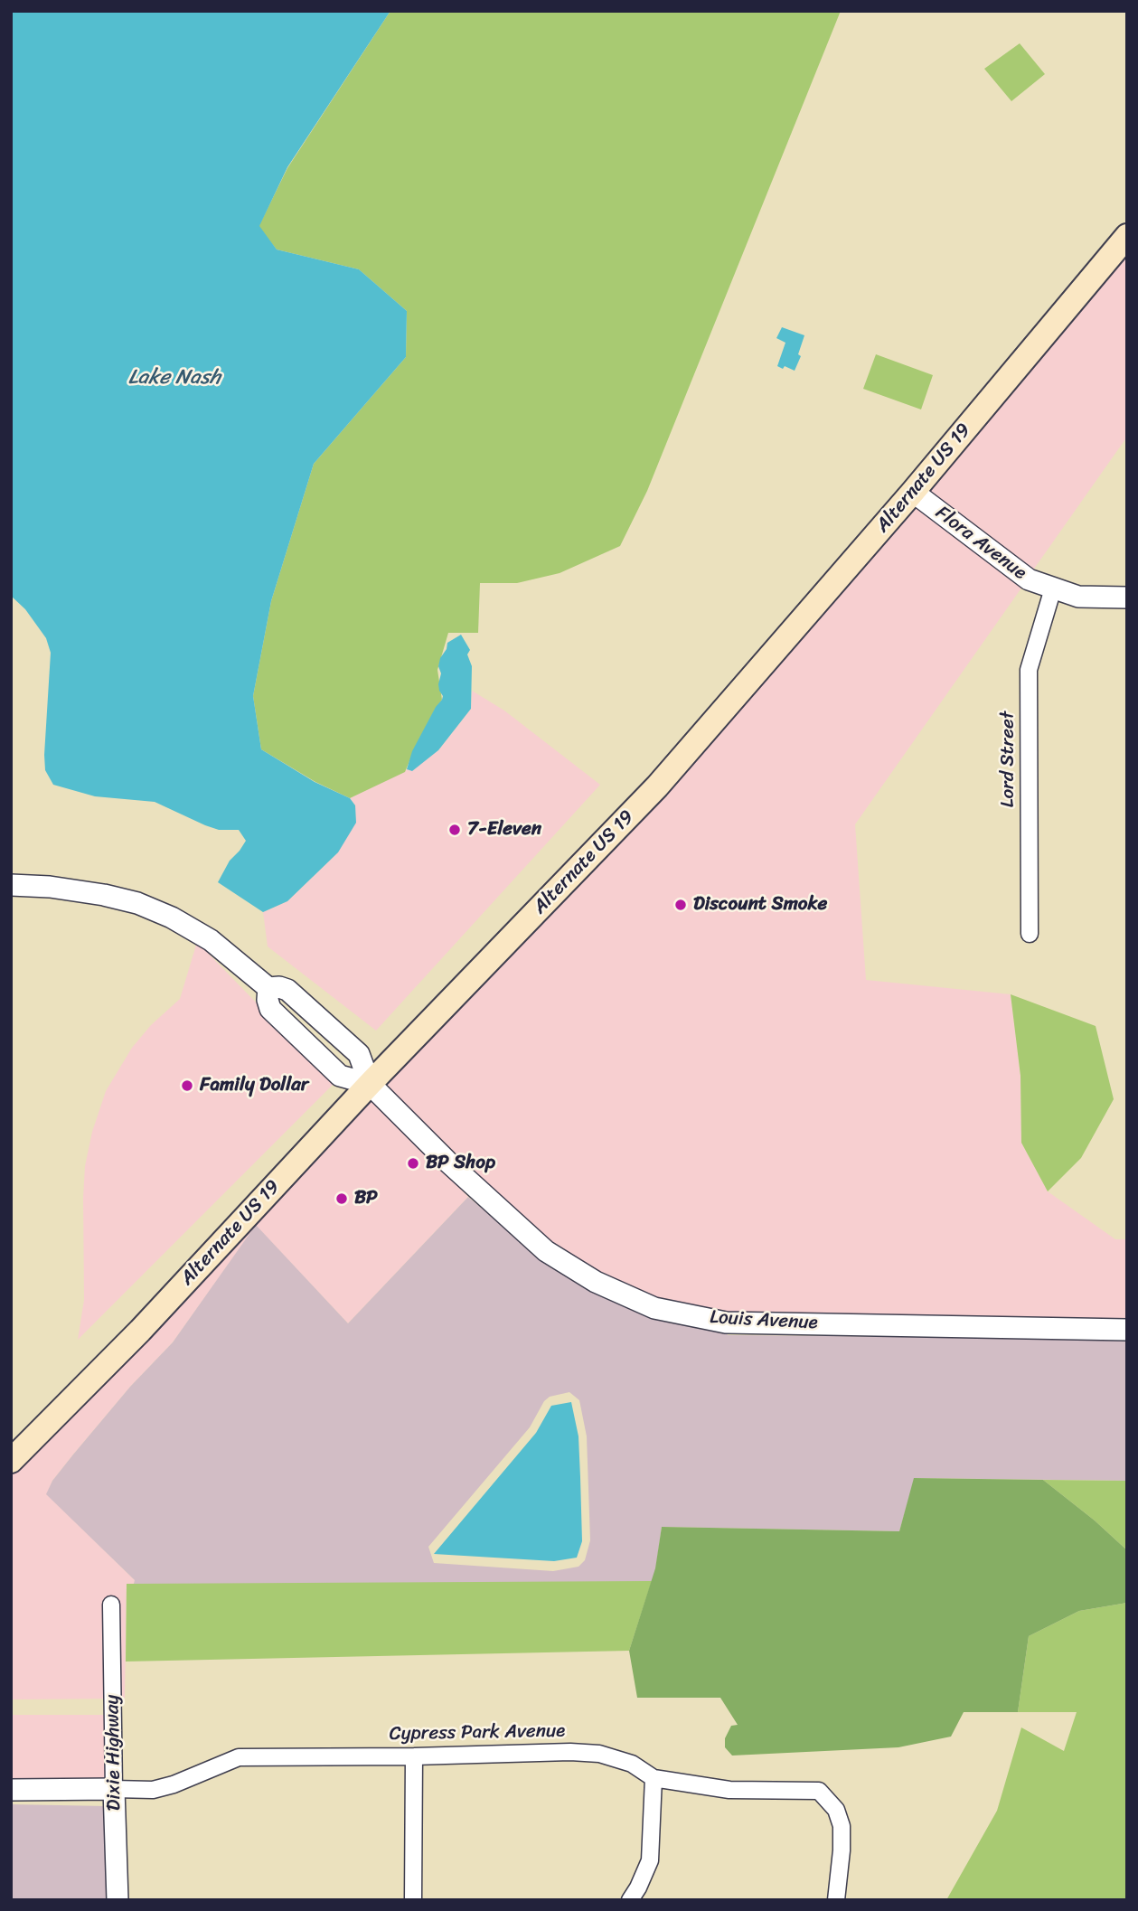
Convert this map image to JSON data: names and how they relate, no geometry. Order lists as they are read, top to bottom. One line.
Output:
{"streets":{"main road":["Alternate US 19"],"street":["Flora Avenue","Lord Street","Louis Avenue","Cypress Park Avenue","Dixie Highway"]},"crossings":[["Alternate US 19","Flora Avenue"],["Alternate US 19","Louis Avenue"],["Flora Avenue","Lord Street"],["Cypress Park Avenue","Dixie Highway"]],"water":["Lake Nash"],"places":["7-Eleven","Discount Smoke","Family Dollar","BP Shop","BP"]}
